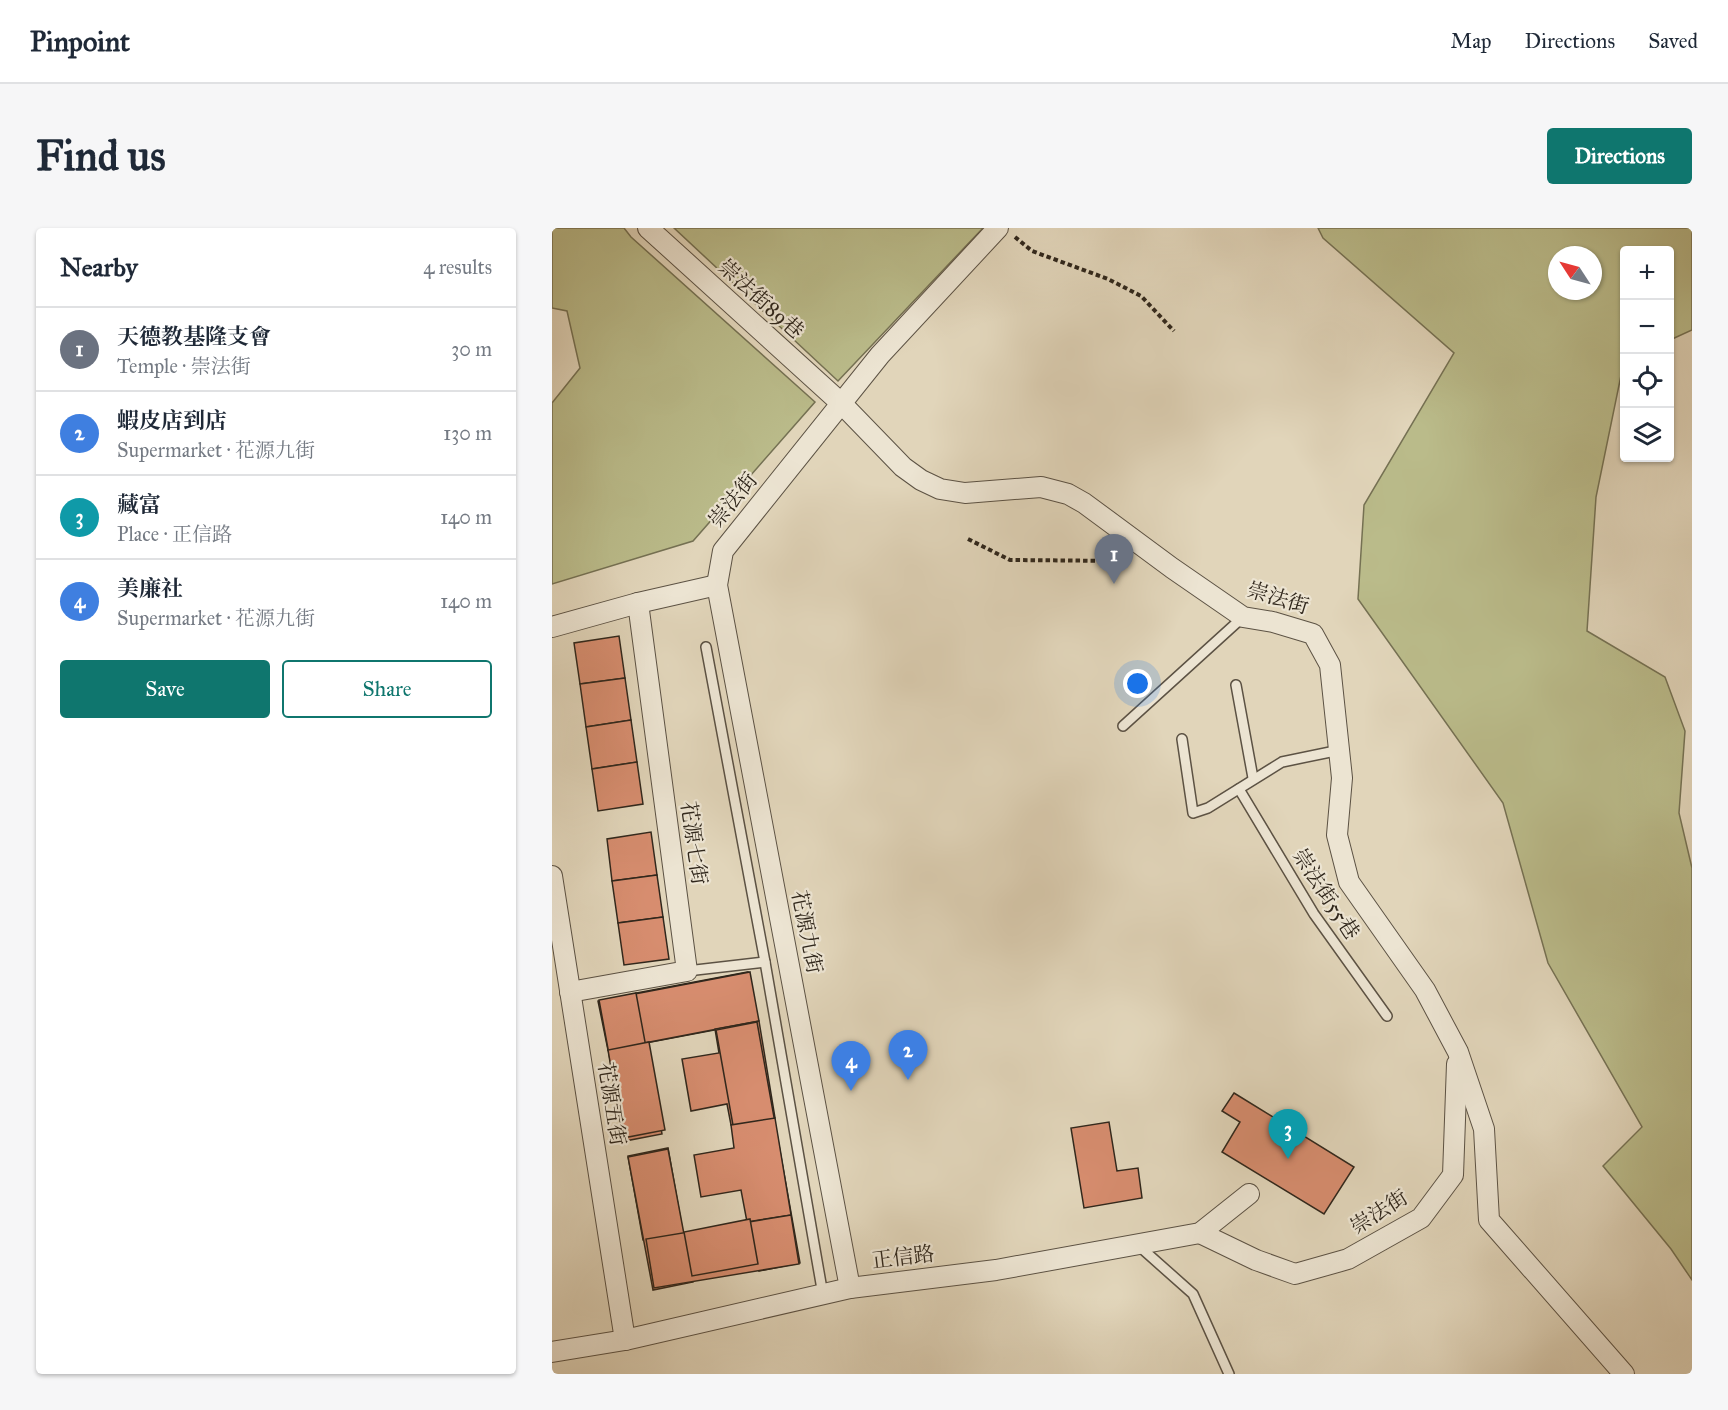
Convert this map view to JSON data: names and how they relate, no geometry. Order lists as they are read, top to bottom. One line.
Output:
{"streets":{"street":["崇法街89巷","崇法街","花源七街","花源九街","花源五街","正信路"],"lane":["崇法街55巷"]},"crossings":[["崇法街89巷","崇法街"],["崇法街","花源九街"],["崇法街","正信路"],["花源九街","正信路"],["花源五街","正信路"]],"north":"top left","page":{"header":"Pinpoint","nav":["Map","Directions","Saved"],"buttons":["Directions",["Save","Share"]],"title":"Find us","heading":["Nearby","4 results"],"map_buttons":["+","−"],"list":[{"mark":"1","name":"天德教基隆支會","note":"Temple · 崇法街","value":"30 m"},{"mark":"2","name":"蝦皮店到店","note":"Supermarket · 花源九街","value":"130 m"},{"mark":"3","name":"藏富","note":"Place · 正信路","value":"140 m"},{"mark":"4","name":"美廉社","note":"Supermarket · 花源九街","value":"140 m"}],"pins":["1","2","4","3"]}}
